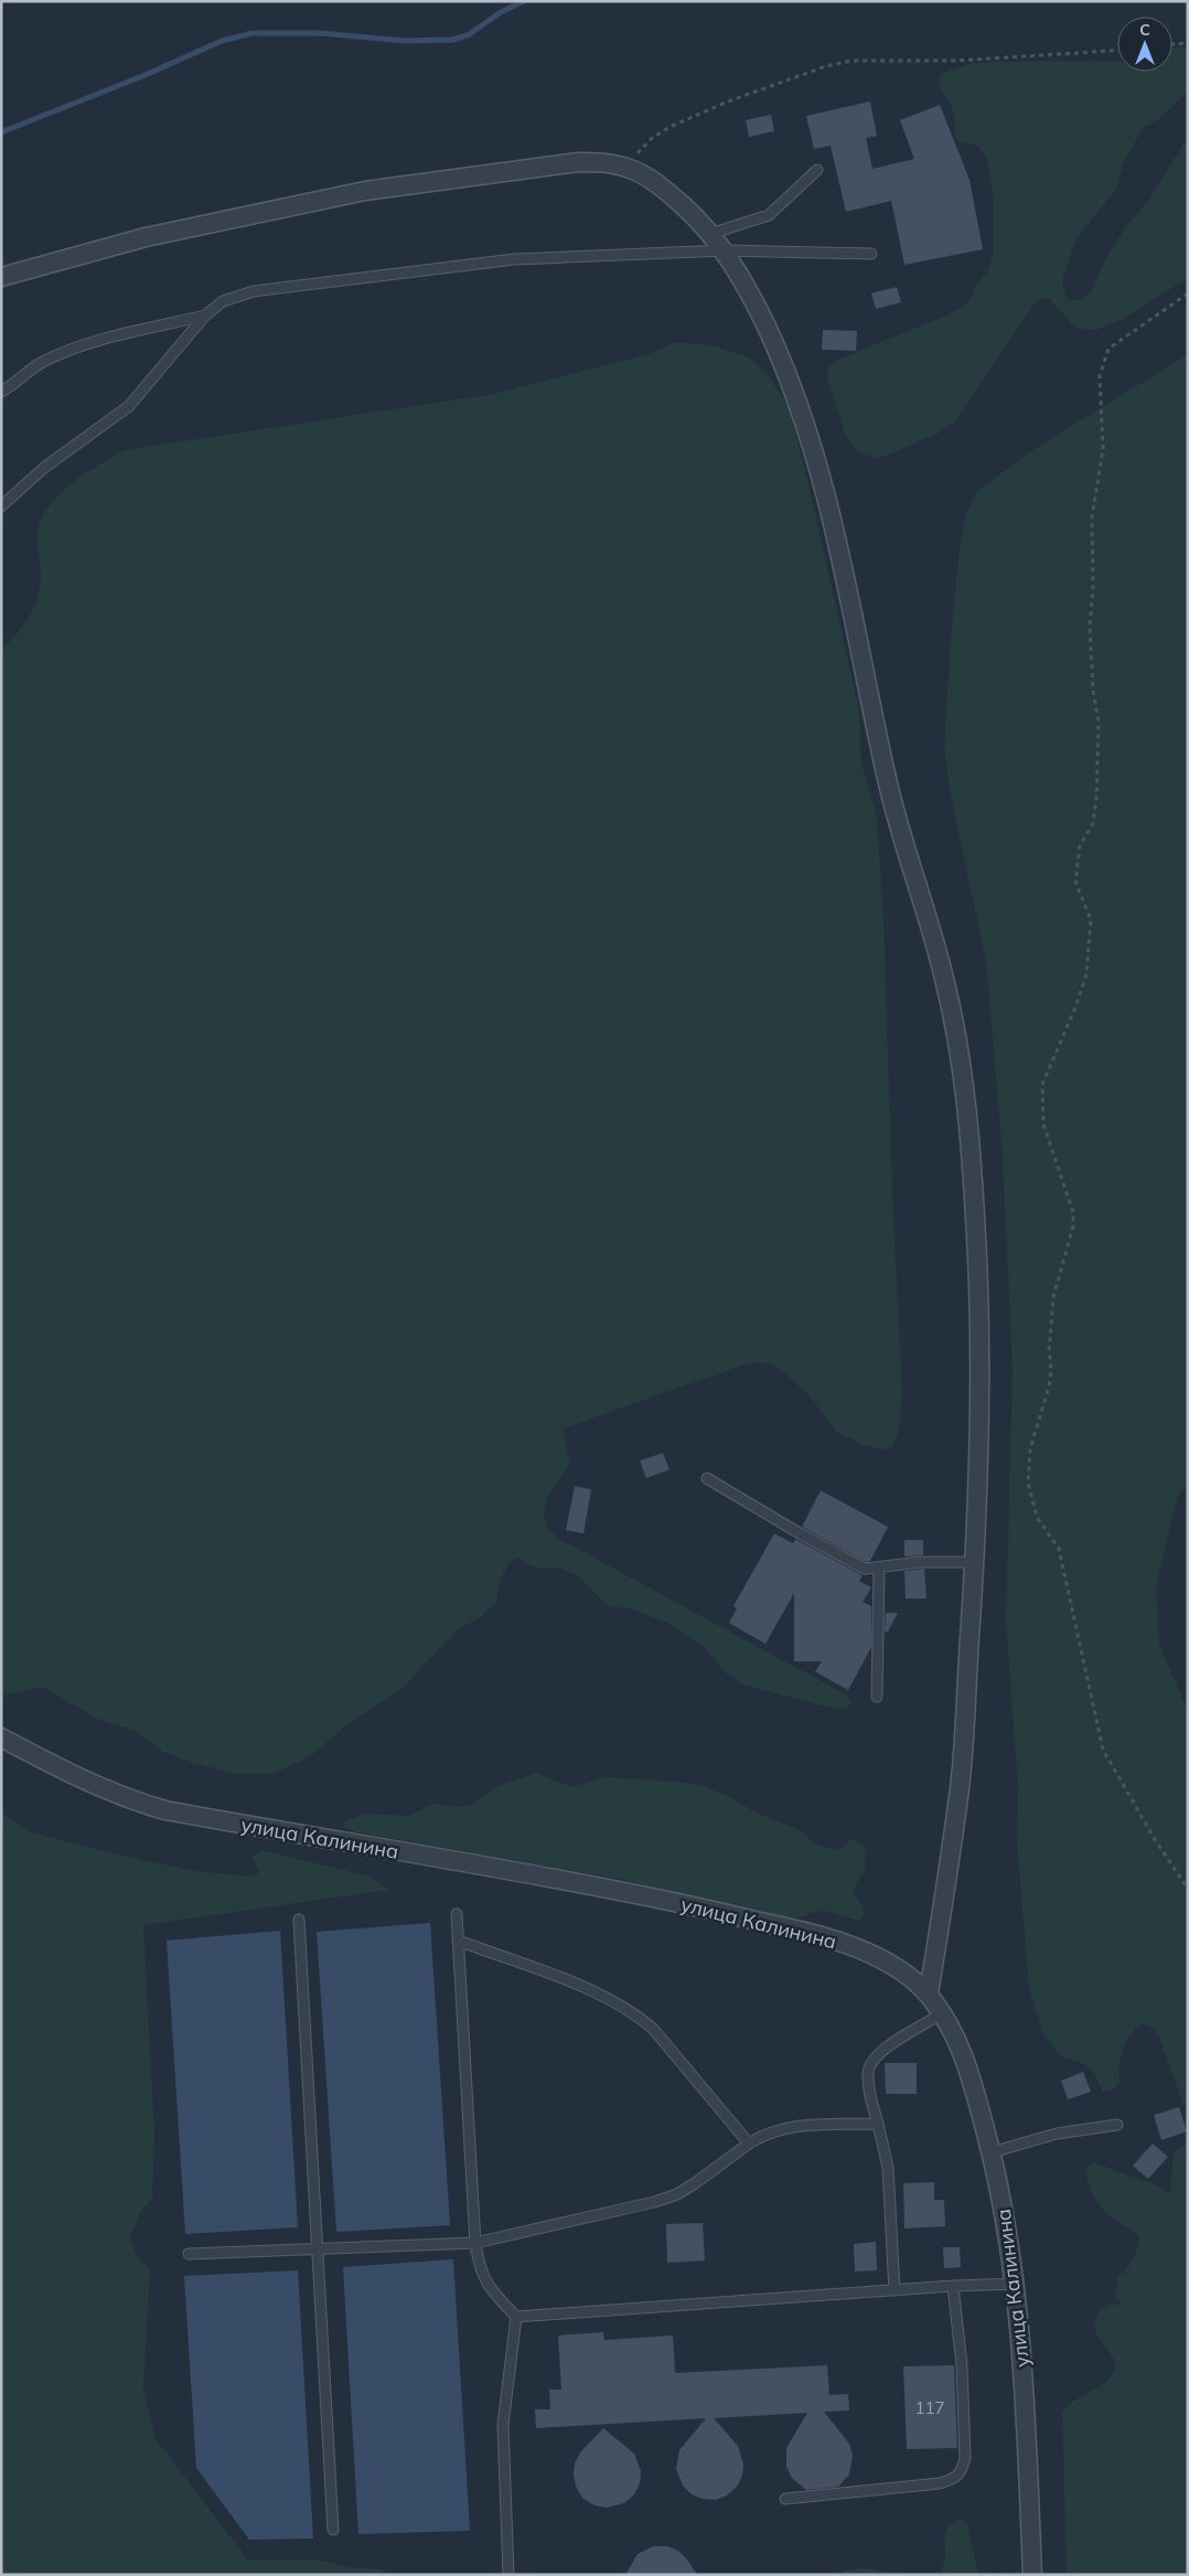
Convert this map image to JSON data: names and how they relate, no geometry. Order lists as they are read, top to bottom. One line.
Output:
{"streets":{"street":["улица Калинина"]},"house_numbers":["117"],"north":"top"}
